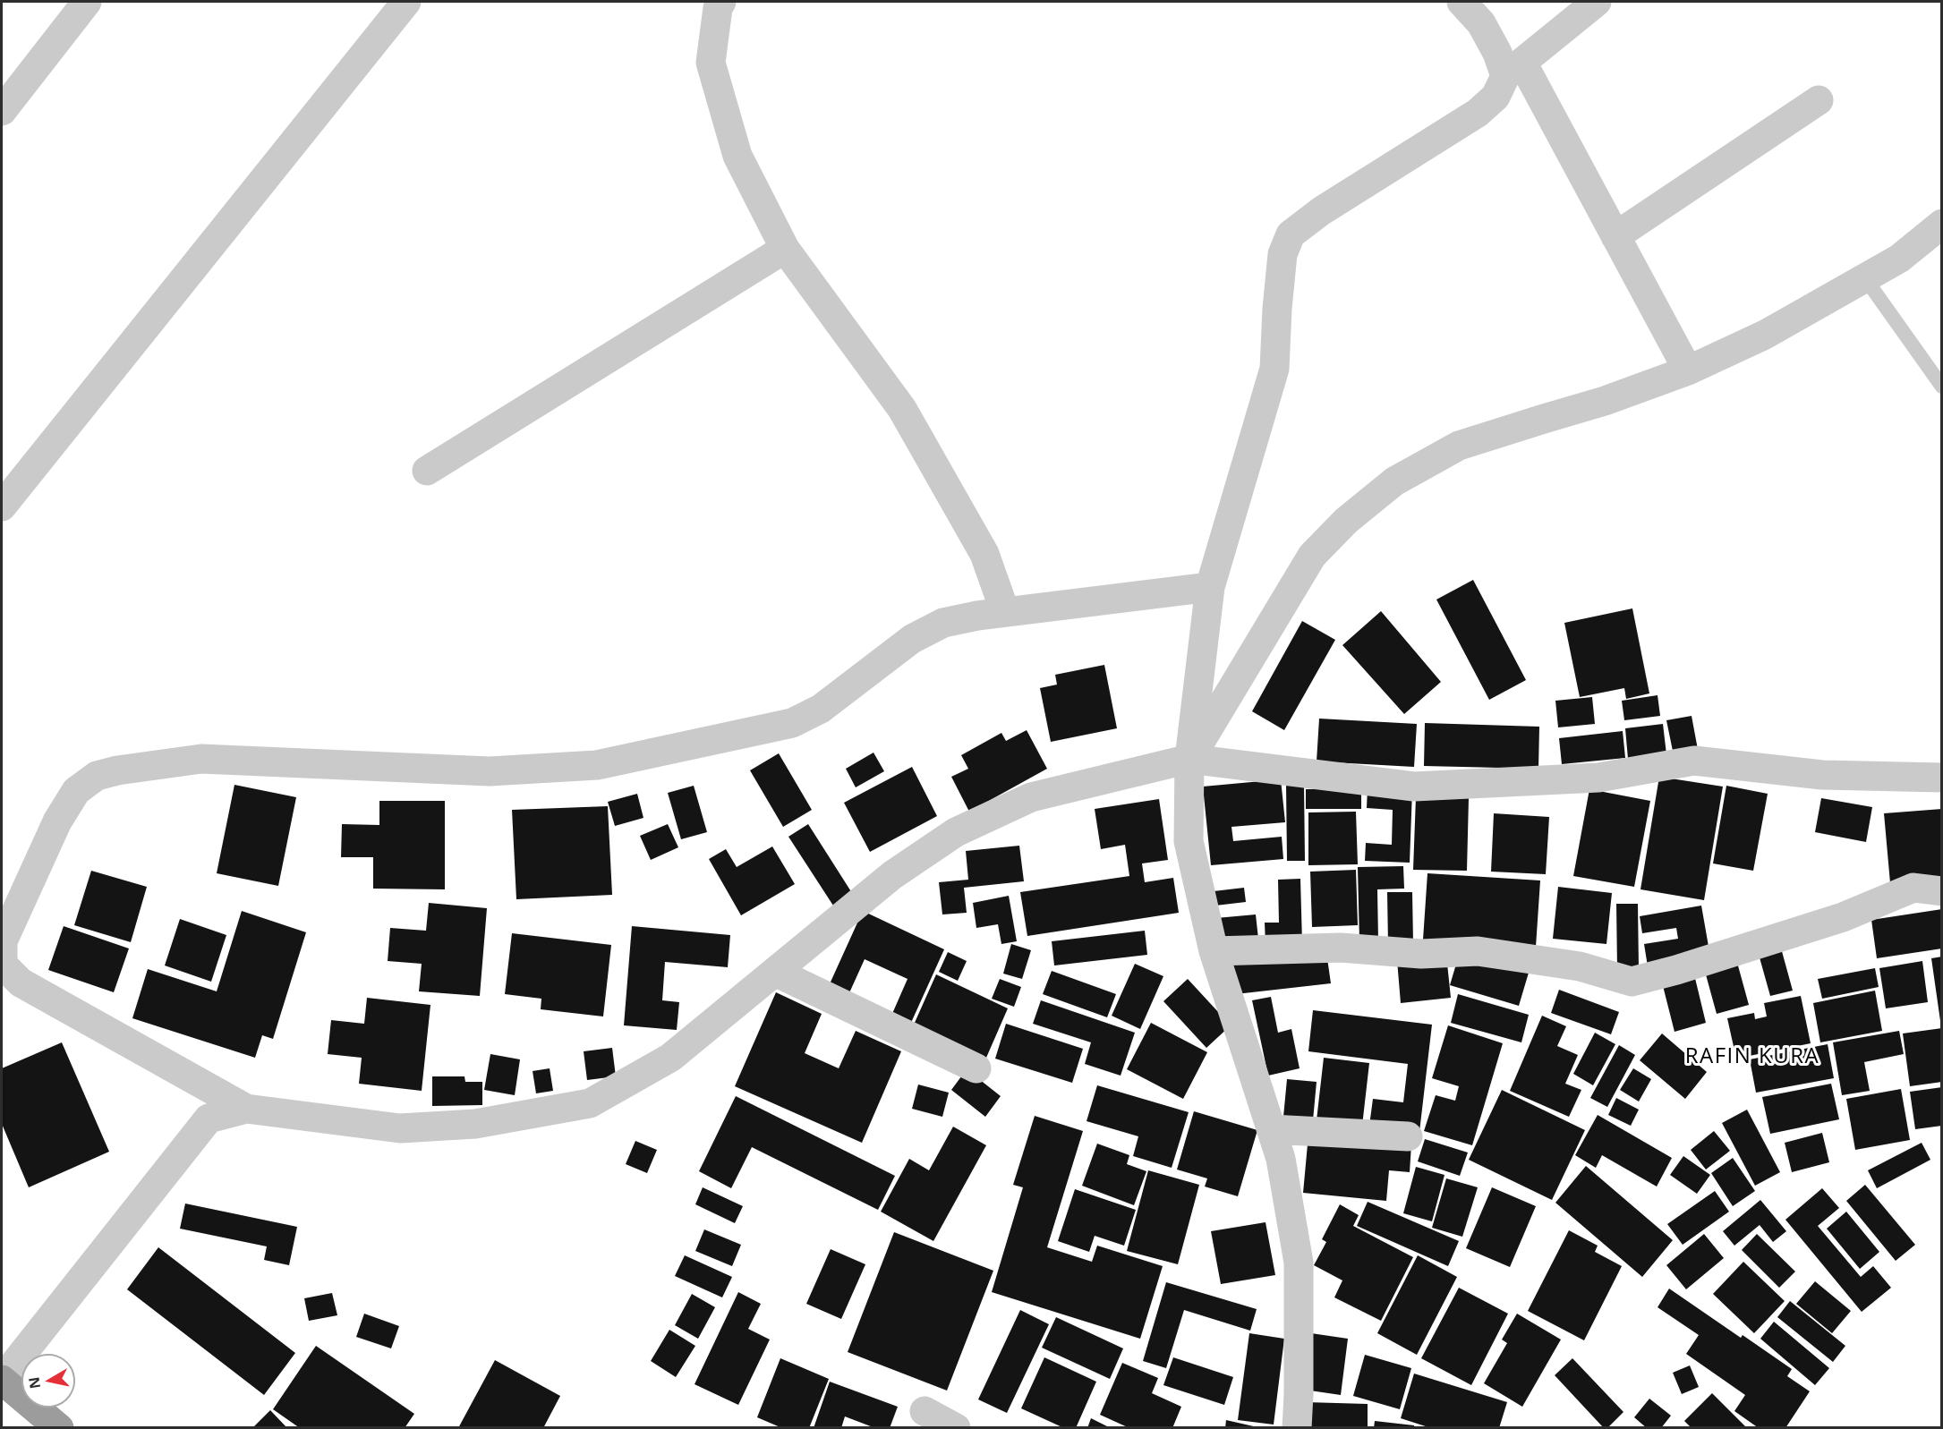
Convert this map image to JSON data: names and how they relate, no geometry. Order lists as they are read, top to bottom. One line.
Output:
{"districts":["RAFIN KURA"],"north":"left"}
